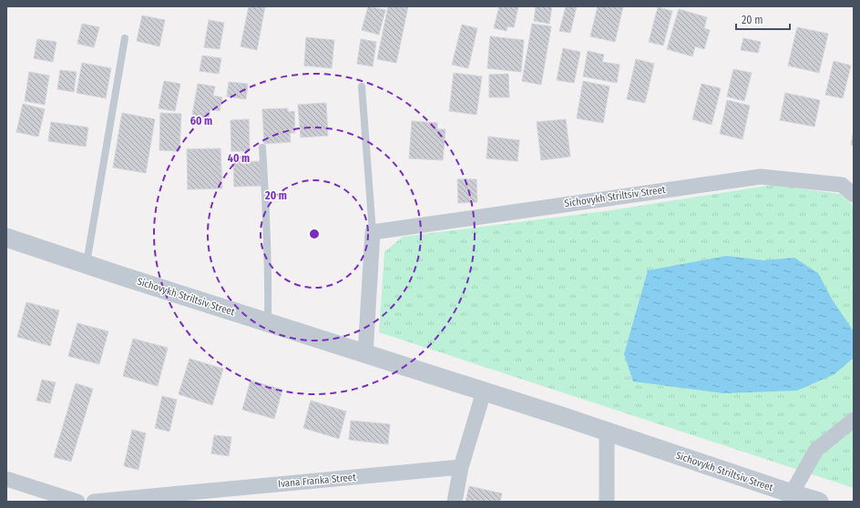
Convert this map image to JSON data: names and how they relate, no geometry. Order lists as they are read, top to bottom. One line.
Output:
{"streets":{"street":["Sichovykh Striltsiv Street","Ivana Franka Street"]},"scale_bar":"20 m","rings":["60 m","40 m","20 m"]}
